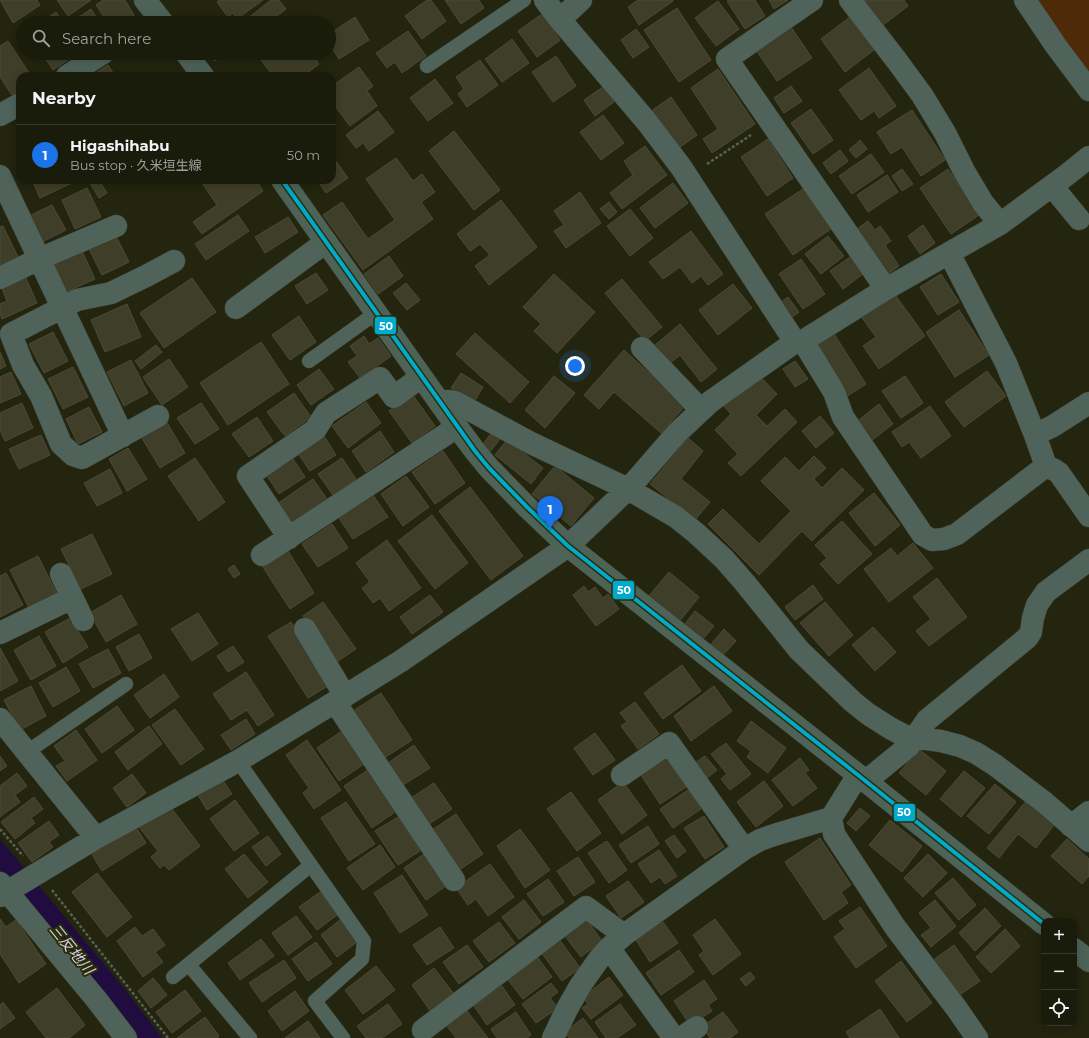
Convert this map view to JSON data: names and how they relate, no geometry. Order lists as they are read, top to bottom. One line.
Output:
{"water":["三反地川"],"lines":["transit line 50"],"page":{"search":"Search here","heading":"Nearby","list":[{"mark":"1","name":"Higashihabu","note":"Bus stop · 久米垣生線","value":"50 m"}],"pins":"1","map_buttons":["+","−"]}}
